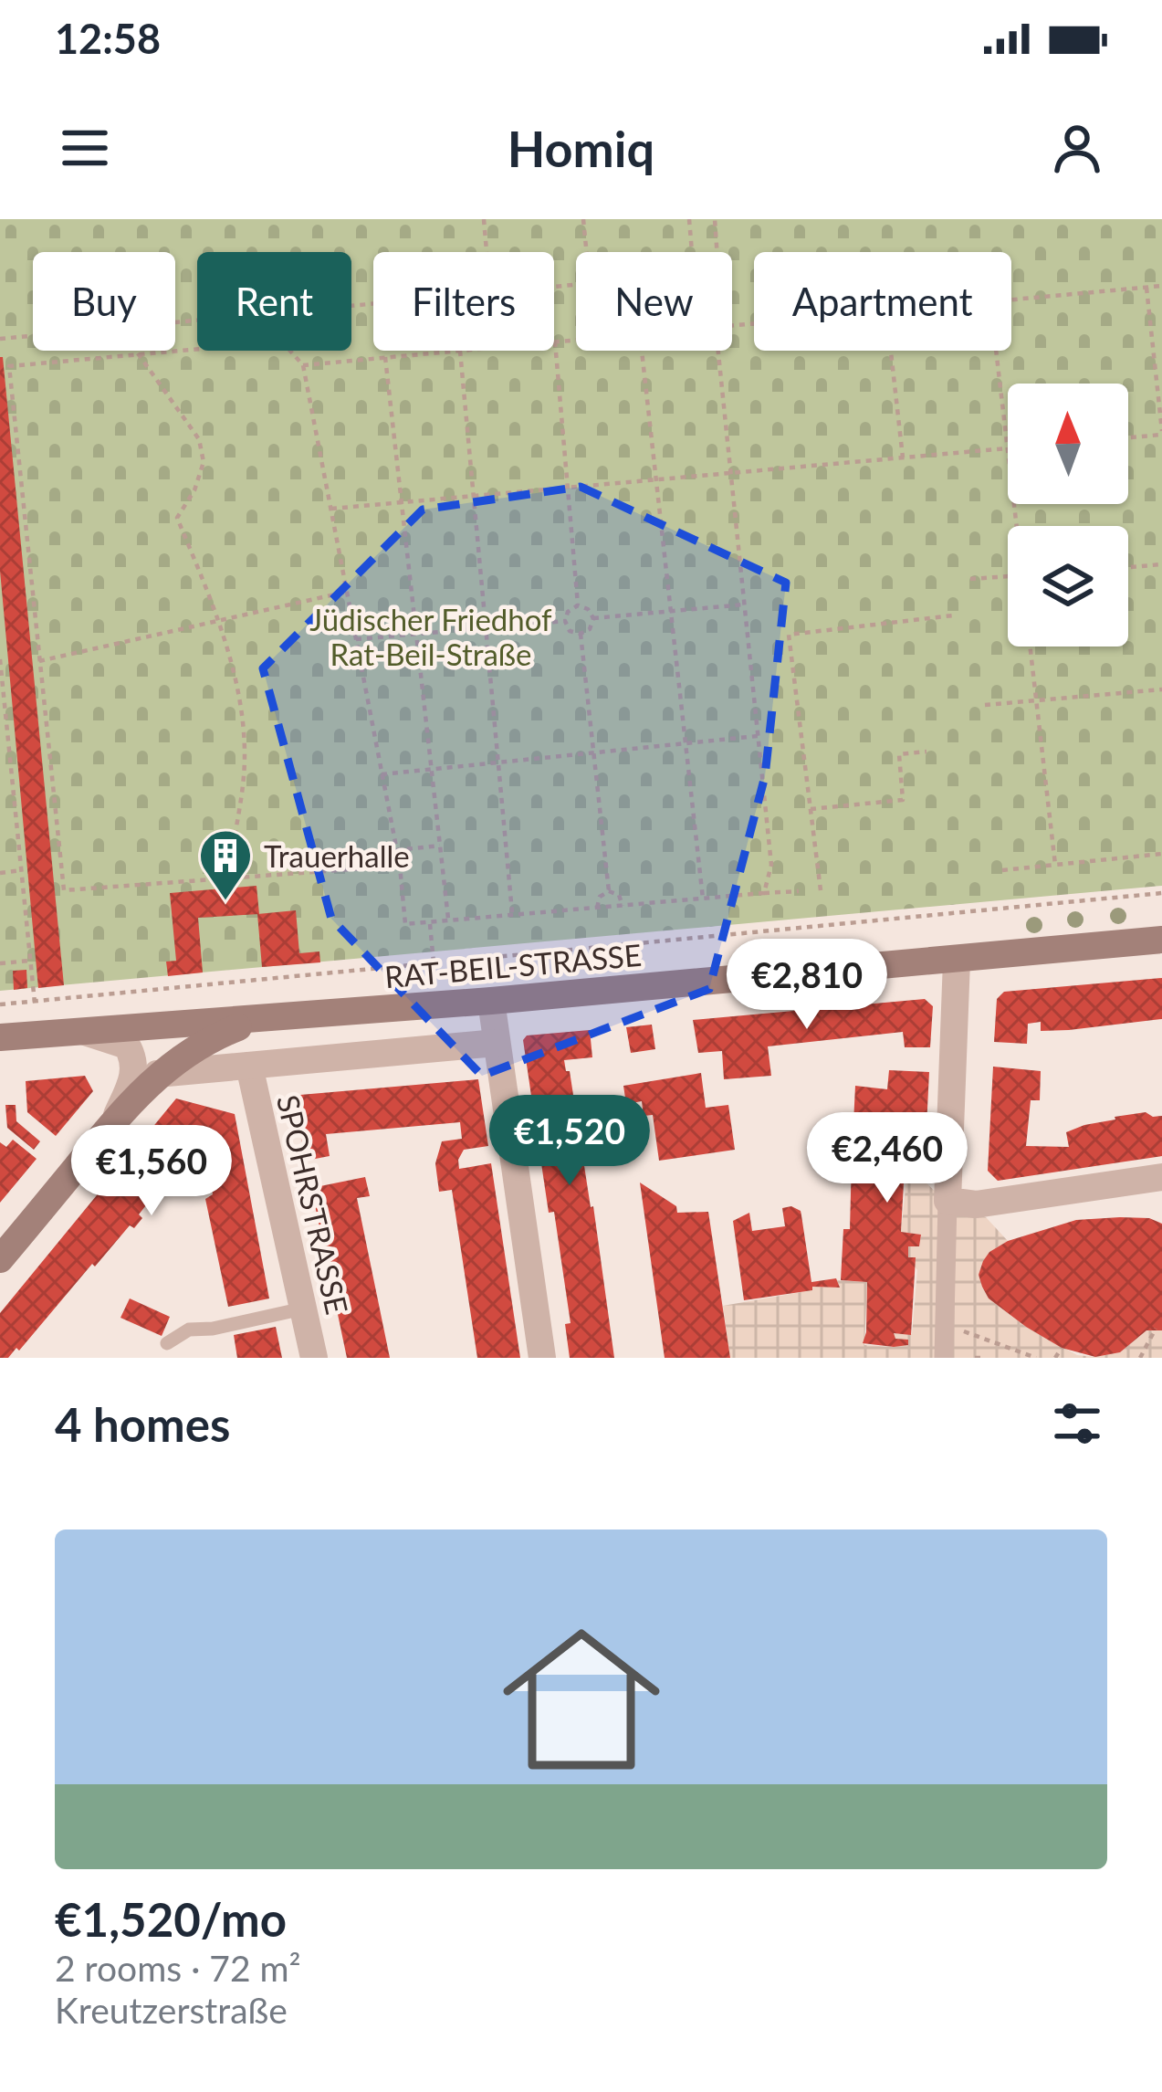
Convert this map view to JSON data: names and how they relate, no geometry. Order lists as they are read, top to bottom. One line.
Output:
{"streets":{"main road":["RAT-BEIL-STRASSE"],"street":["SPOHRSTRASSE"]},"parks":["Jüdischer Friedhof Rat-Beil-Straße"],"places":{"building":["Trauerhalle"]},"north":"top","page":{"status":"12:58","header":"Homiq","chip":["Buy","Rent","Filters","New","Apartment"],"price":["€2,810","€1,520","€2,460","€1,560"],"heading":"4 homes","list":[{"name":"€1,520/mo","note":"2 rooms · 72 m² · Kreutzerstraße"}]}}
